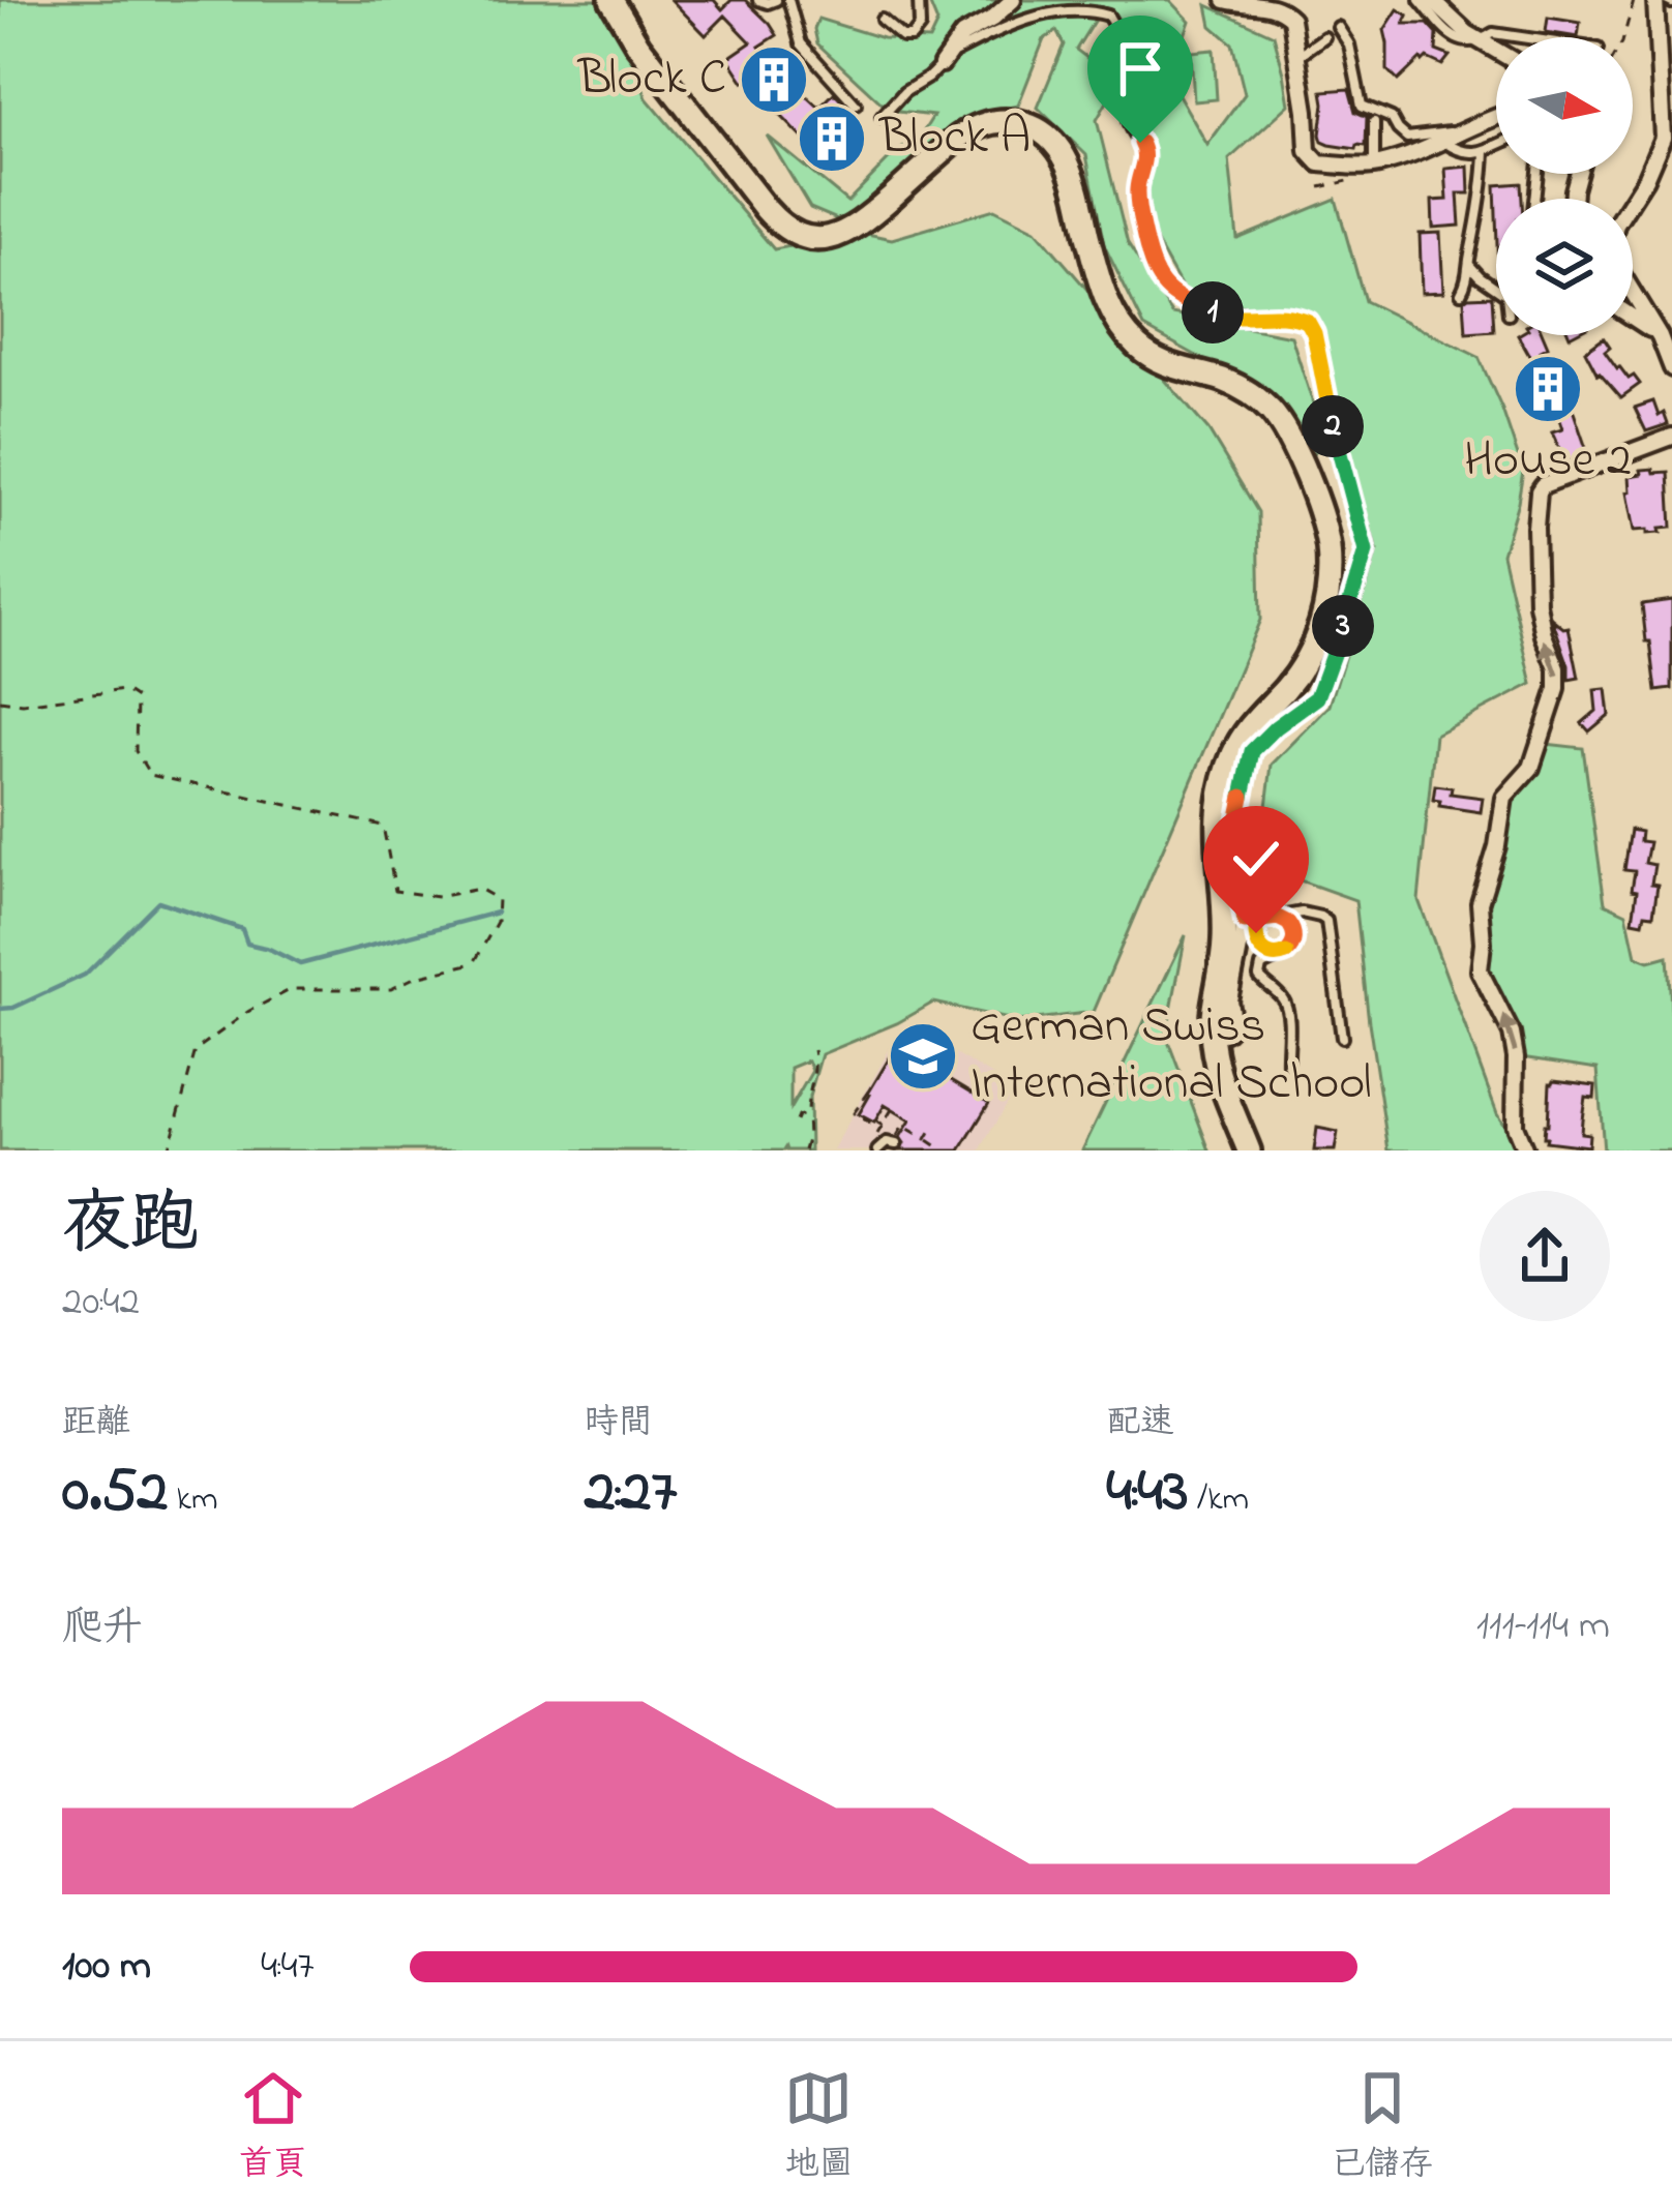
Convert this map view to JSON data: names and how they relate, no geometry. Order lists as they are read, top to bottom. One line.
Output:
{"places":{"building":["Block C","Block A","House 2"],"school or university":["German Swiss International School"]},"north":"right","page":{"pins":["1","2","3"],"heading":["夜跑","20:42"],"stats":[["距離","0.52 km"],["時間","2:27"],["配速","4:43 /km"]],"chart":["爬升","111–114 m"],"list":[{"name":"100 m","note":"4:47"}],"tabs":["首頁","地圖","已儲存"]}}
